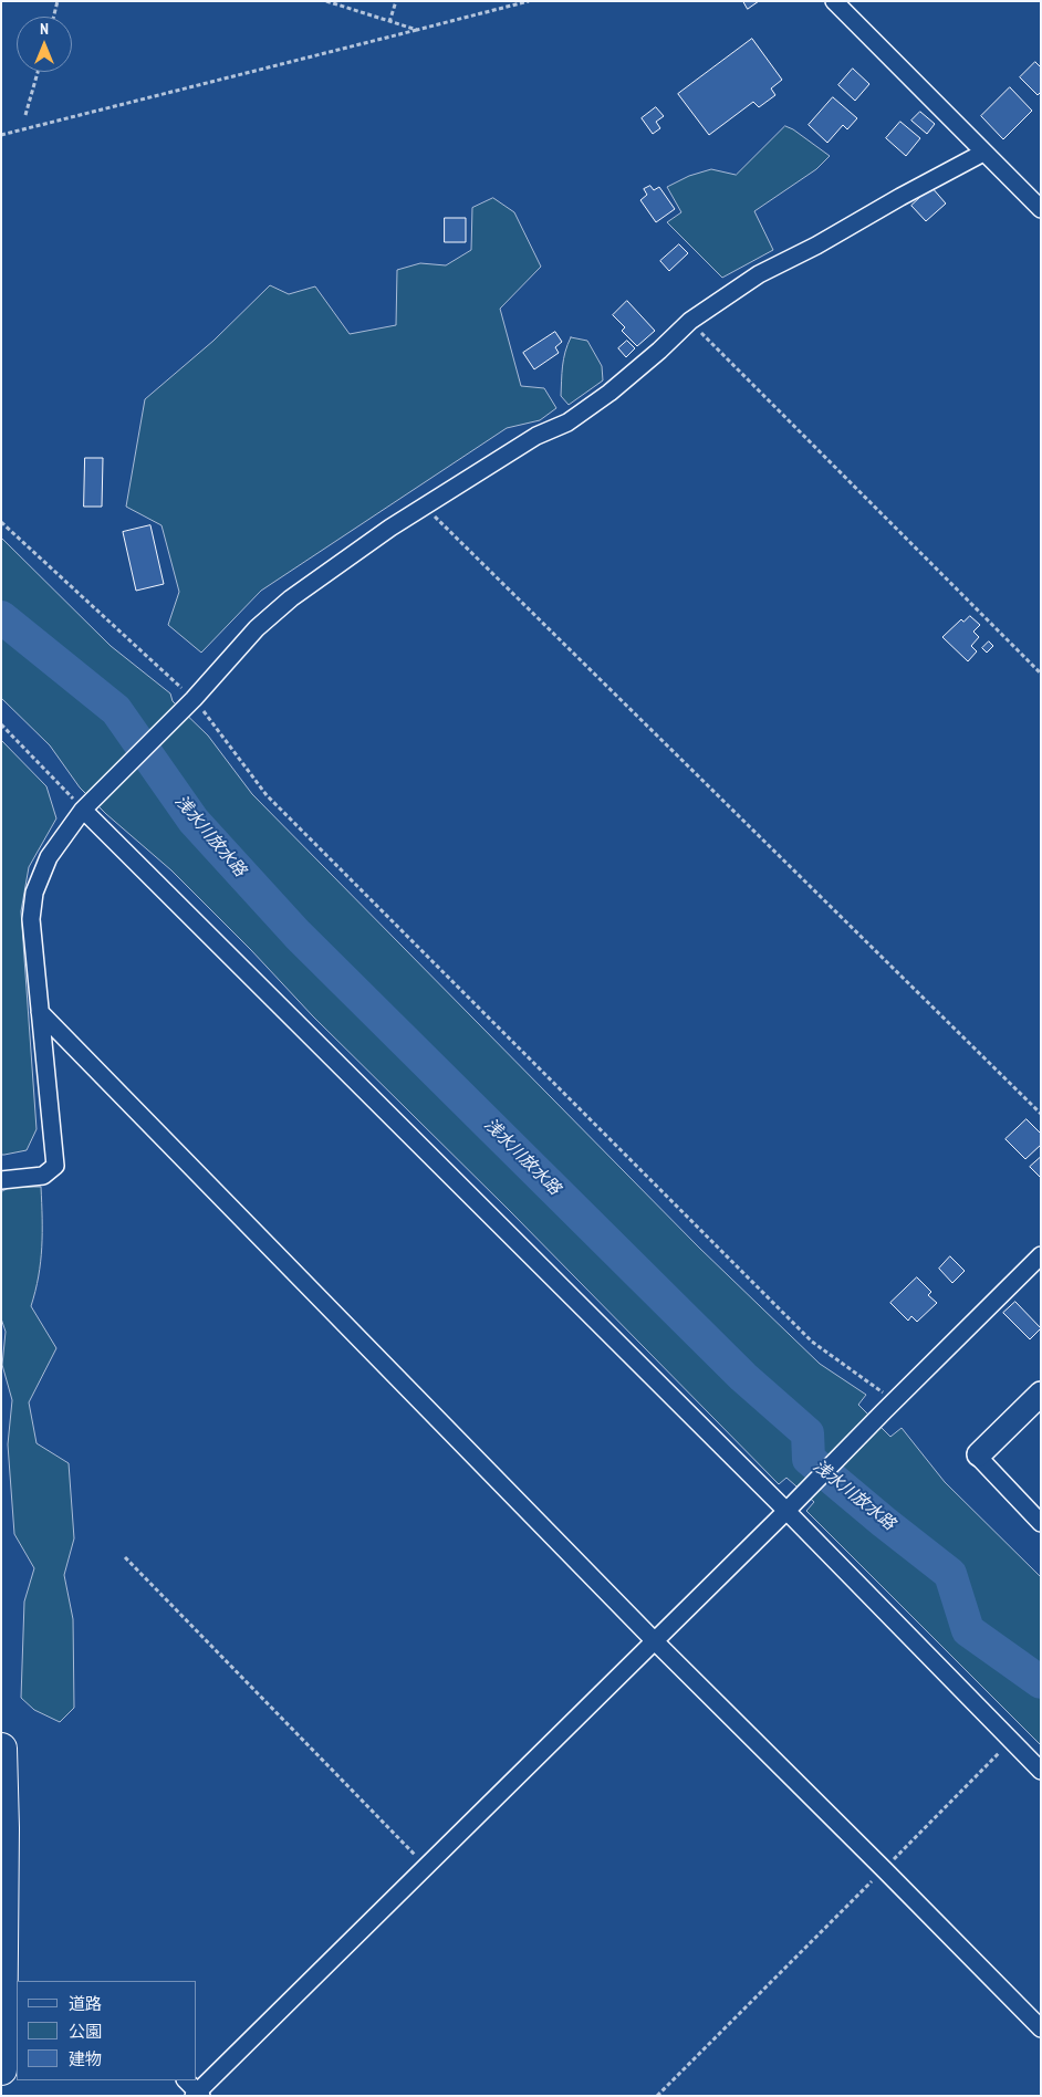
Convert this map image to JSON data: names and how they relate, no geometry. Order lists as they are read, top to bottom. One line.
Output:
{"water":["浅水川放水路"],"legend":["道路","公園","建物"],"north":"top"}
